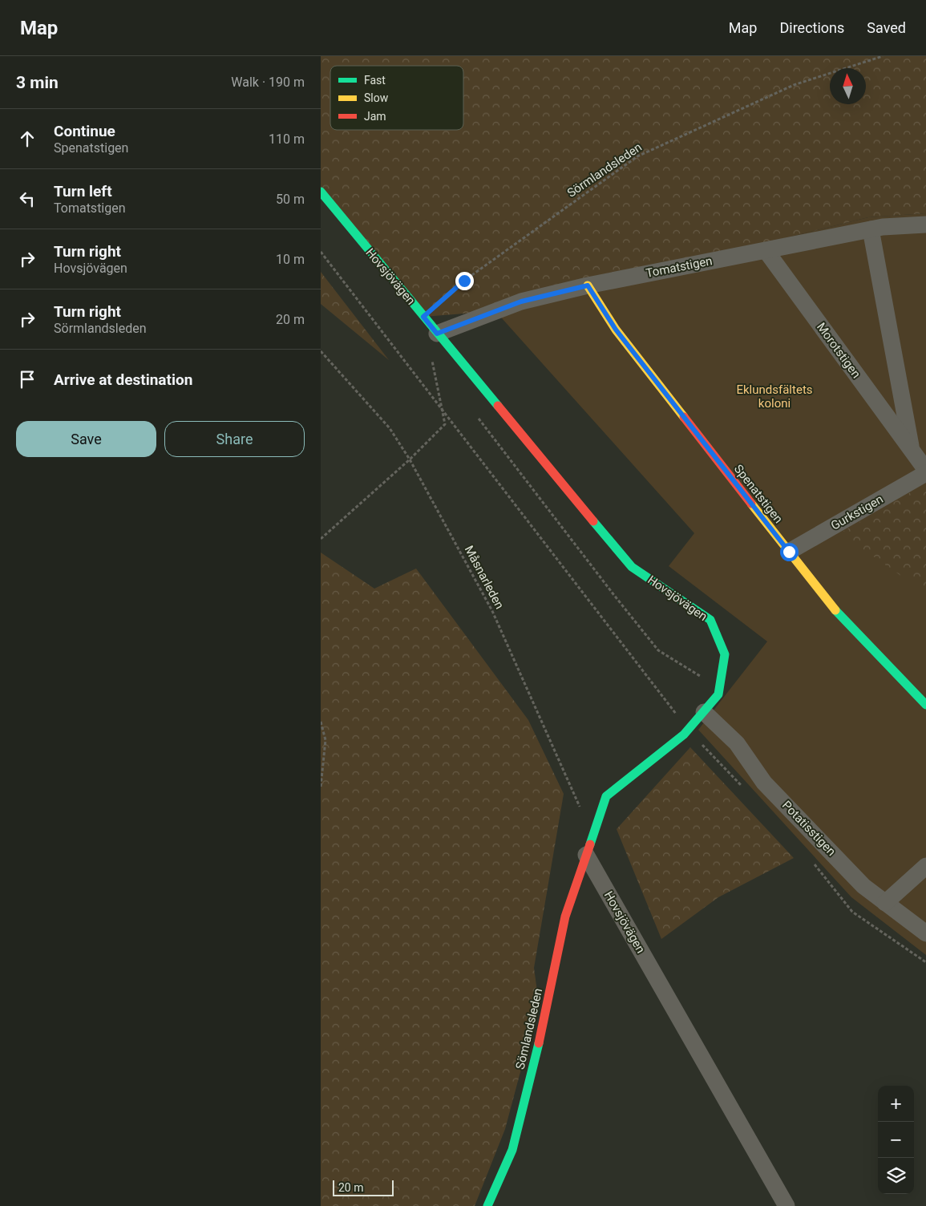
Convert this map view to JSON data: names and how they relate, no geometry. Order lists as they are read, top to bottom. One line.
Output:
{"streets":{"street":["Tomatstigen","Hovsjövägen","Morotstigen","Spenatstigen","Gurkstigen","Potatisstigen","Sömlandsleden"],"path":["Sörmlandsleden","Måsnarleden"]},"crossings":[["Sörmlandsleden","Hovsjövägen"],["Tomatstigen","Hovsjövägen"],["Tomatstigen","Morotstigen"],["Tomatstigen","Spenatstigen"],["Hovsjövägen","Potatisstigen"],["Hovsjövägen","Sömlandsleden"],["Spenatstigen","Gurkstigen"]],"parks":["Eklundsfältets koloni"],"legend":["Fast","Slow","Jam"],"scale_bar":"20 m","north":"top","page":{"header":"Map","nav":["Map","Directions","Saved"],"heading":["3 min","Walk · 190 m"],"list":[["Continue","Spenatstigen","110 m"],["Turn left","Tomatstigen","50 m"],["Turn right","Hovsjövägen","10 m"],["Turn right","Sörmlandsleden","20 m"],"Arrive at destination"],"buttons":["Save","Share"],"map_buttons":["+","−"],"scale":"20 m"}}
